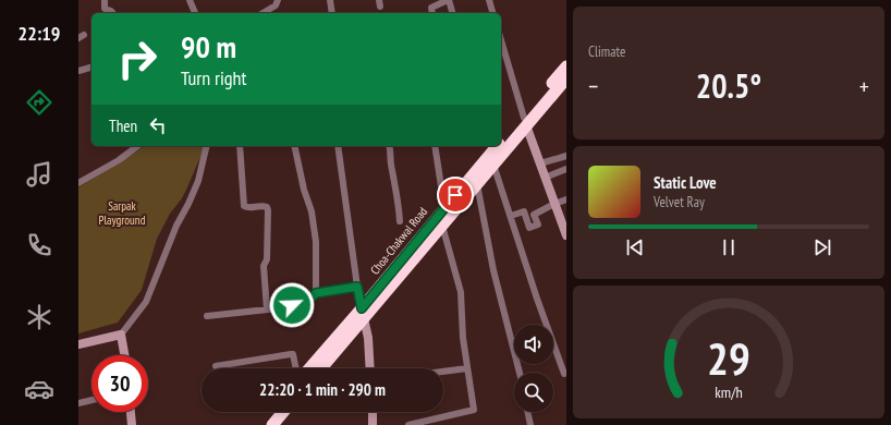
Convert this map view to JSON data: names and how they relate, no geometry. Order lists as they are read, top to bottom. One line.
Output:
{"streets":{"highway":["Choa-Chakwal Road"]},"parks":["Sarpak Playground"],"page":{"tabs":"22:19","tile":"Climate","turn":["90 m","Turn right"],"heat":["−","20.5°","+"],"then":"Then","song":["Static Love","Velvet Ray"],"limit":"30","trip":"22:20 · 1 min · 290 m","gauge":["29","km/h"]}}
